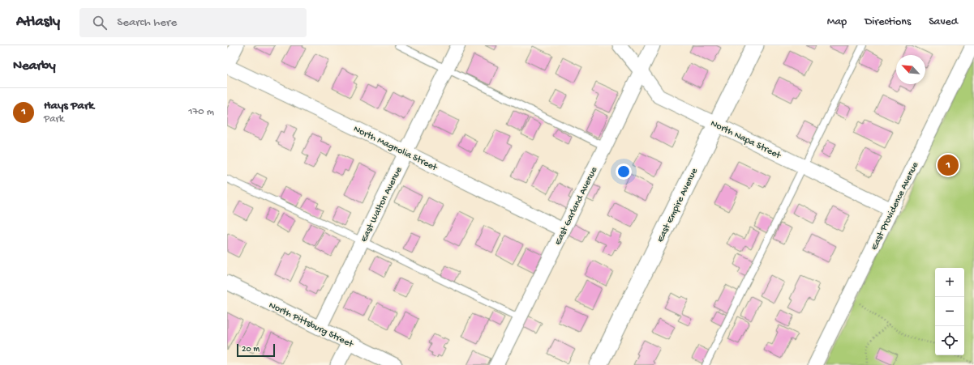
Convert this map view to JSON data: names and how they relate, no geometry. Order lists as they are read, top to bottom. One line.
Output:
{"streets":{"street":["North Napa Street","North Magnolia Street","East Walton Avenue","East Empire Avenue","East Garland Avenue","East Providence Avenue","North Pittsburg Street"]},"crossings":[["North Napa Street","East Empire Avenue"],["North Napa Street","East Garland Avenue"],["North Napa Street","East Providence Avenue"],["North Magnolia Street","East Walton Avenue"],["North Magnolia Street","East Garland Avenue"],["East Walton Avenue","North Pittsburg Street"]],"scale_bar":"20 m","north":"top left","page":{"header":"Atlasly","search":"Search here","nav":["Map","Directions","Saved"],"heading":"Nearby","list":[{"mark":"1","name":"Hays Park","note":"Park","value":"170 m"}],"pins":"1","map_buttons":["+","−"],"scale":"20 m"}}
